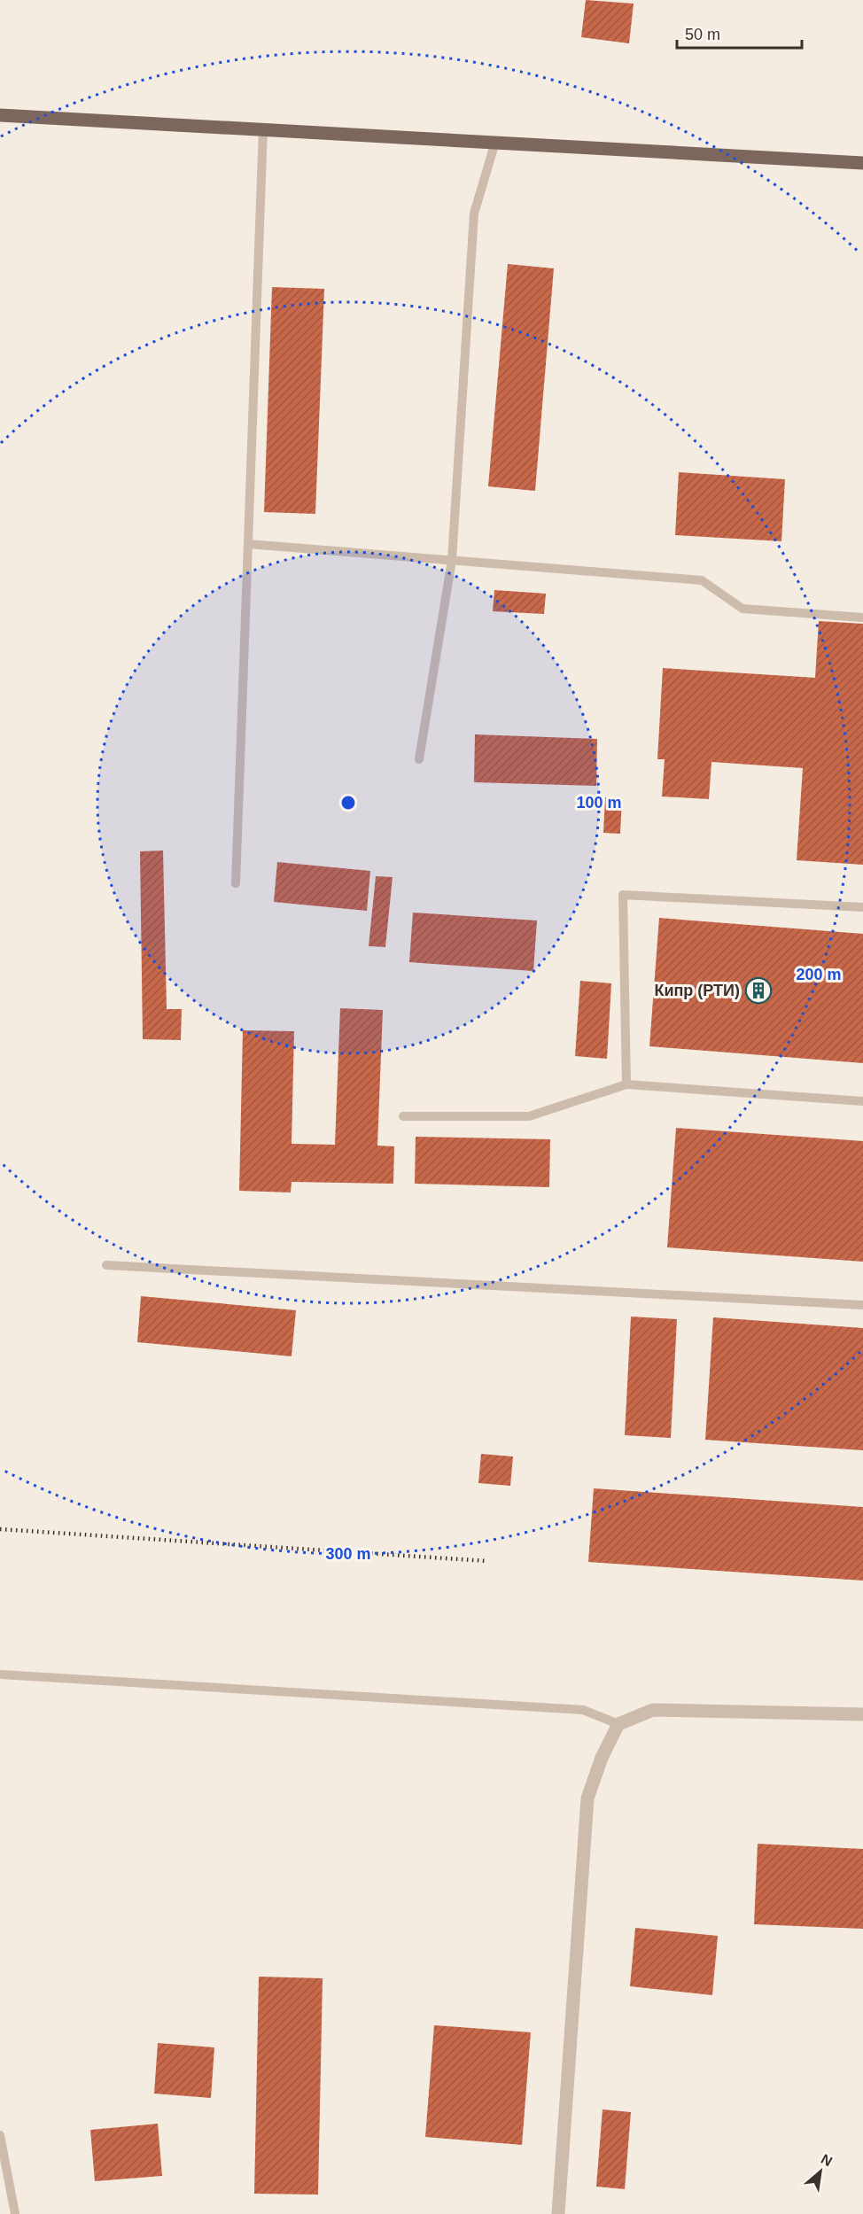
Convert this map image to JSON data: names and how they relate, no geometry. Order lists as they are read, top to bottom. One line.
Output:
{"places":{"building":["Кипр (РТИ)"]},"scale_bar":"50 m","north":"top right","rings":["100 m","200 m","300 m"]}
